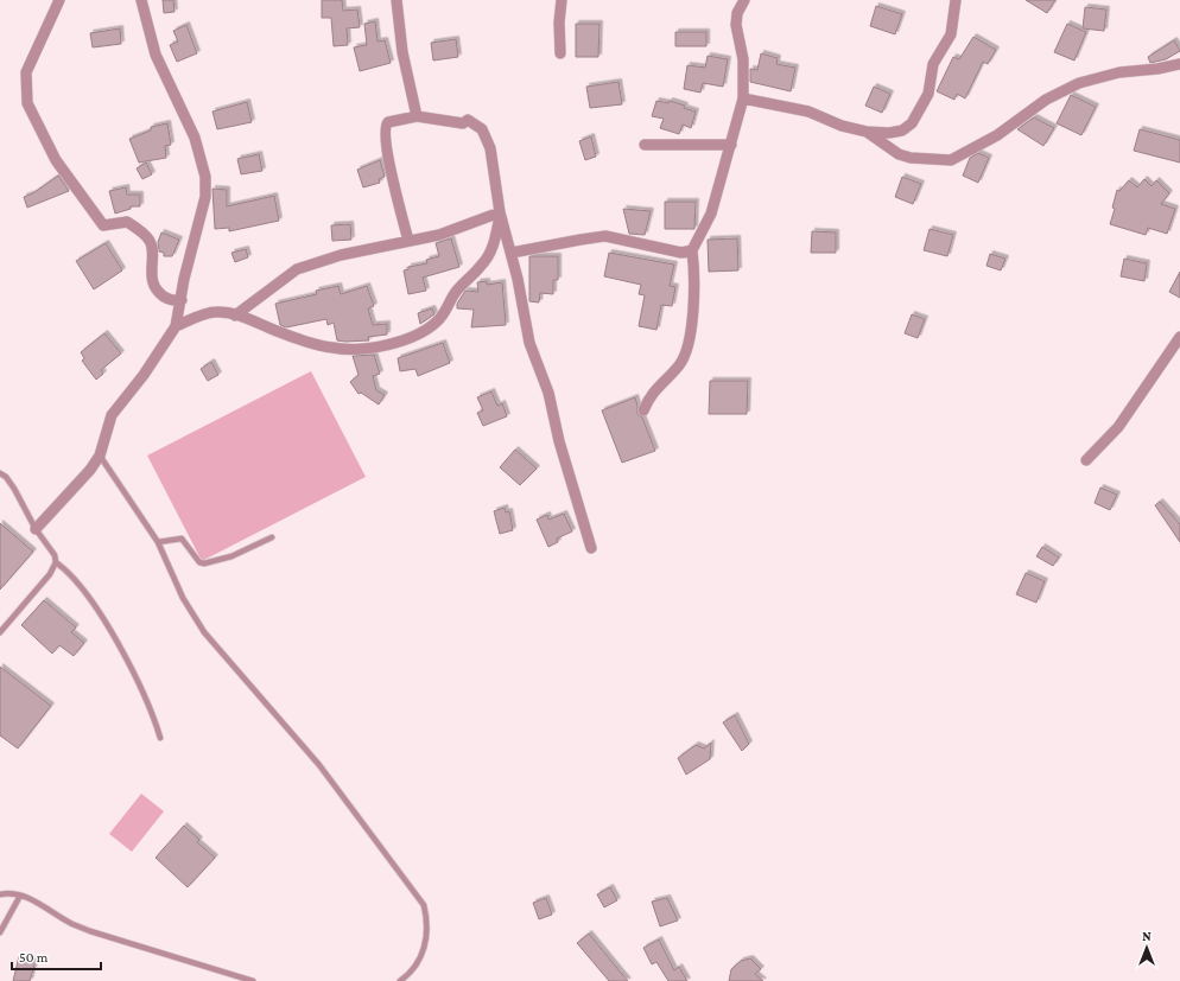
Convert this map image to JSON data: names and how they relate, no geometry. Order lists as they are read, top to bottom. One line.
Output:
{"scale_bar":"50 m","north":"top"}
